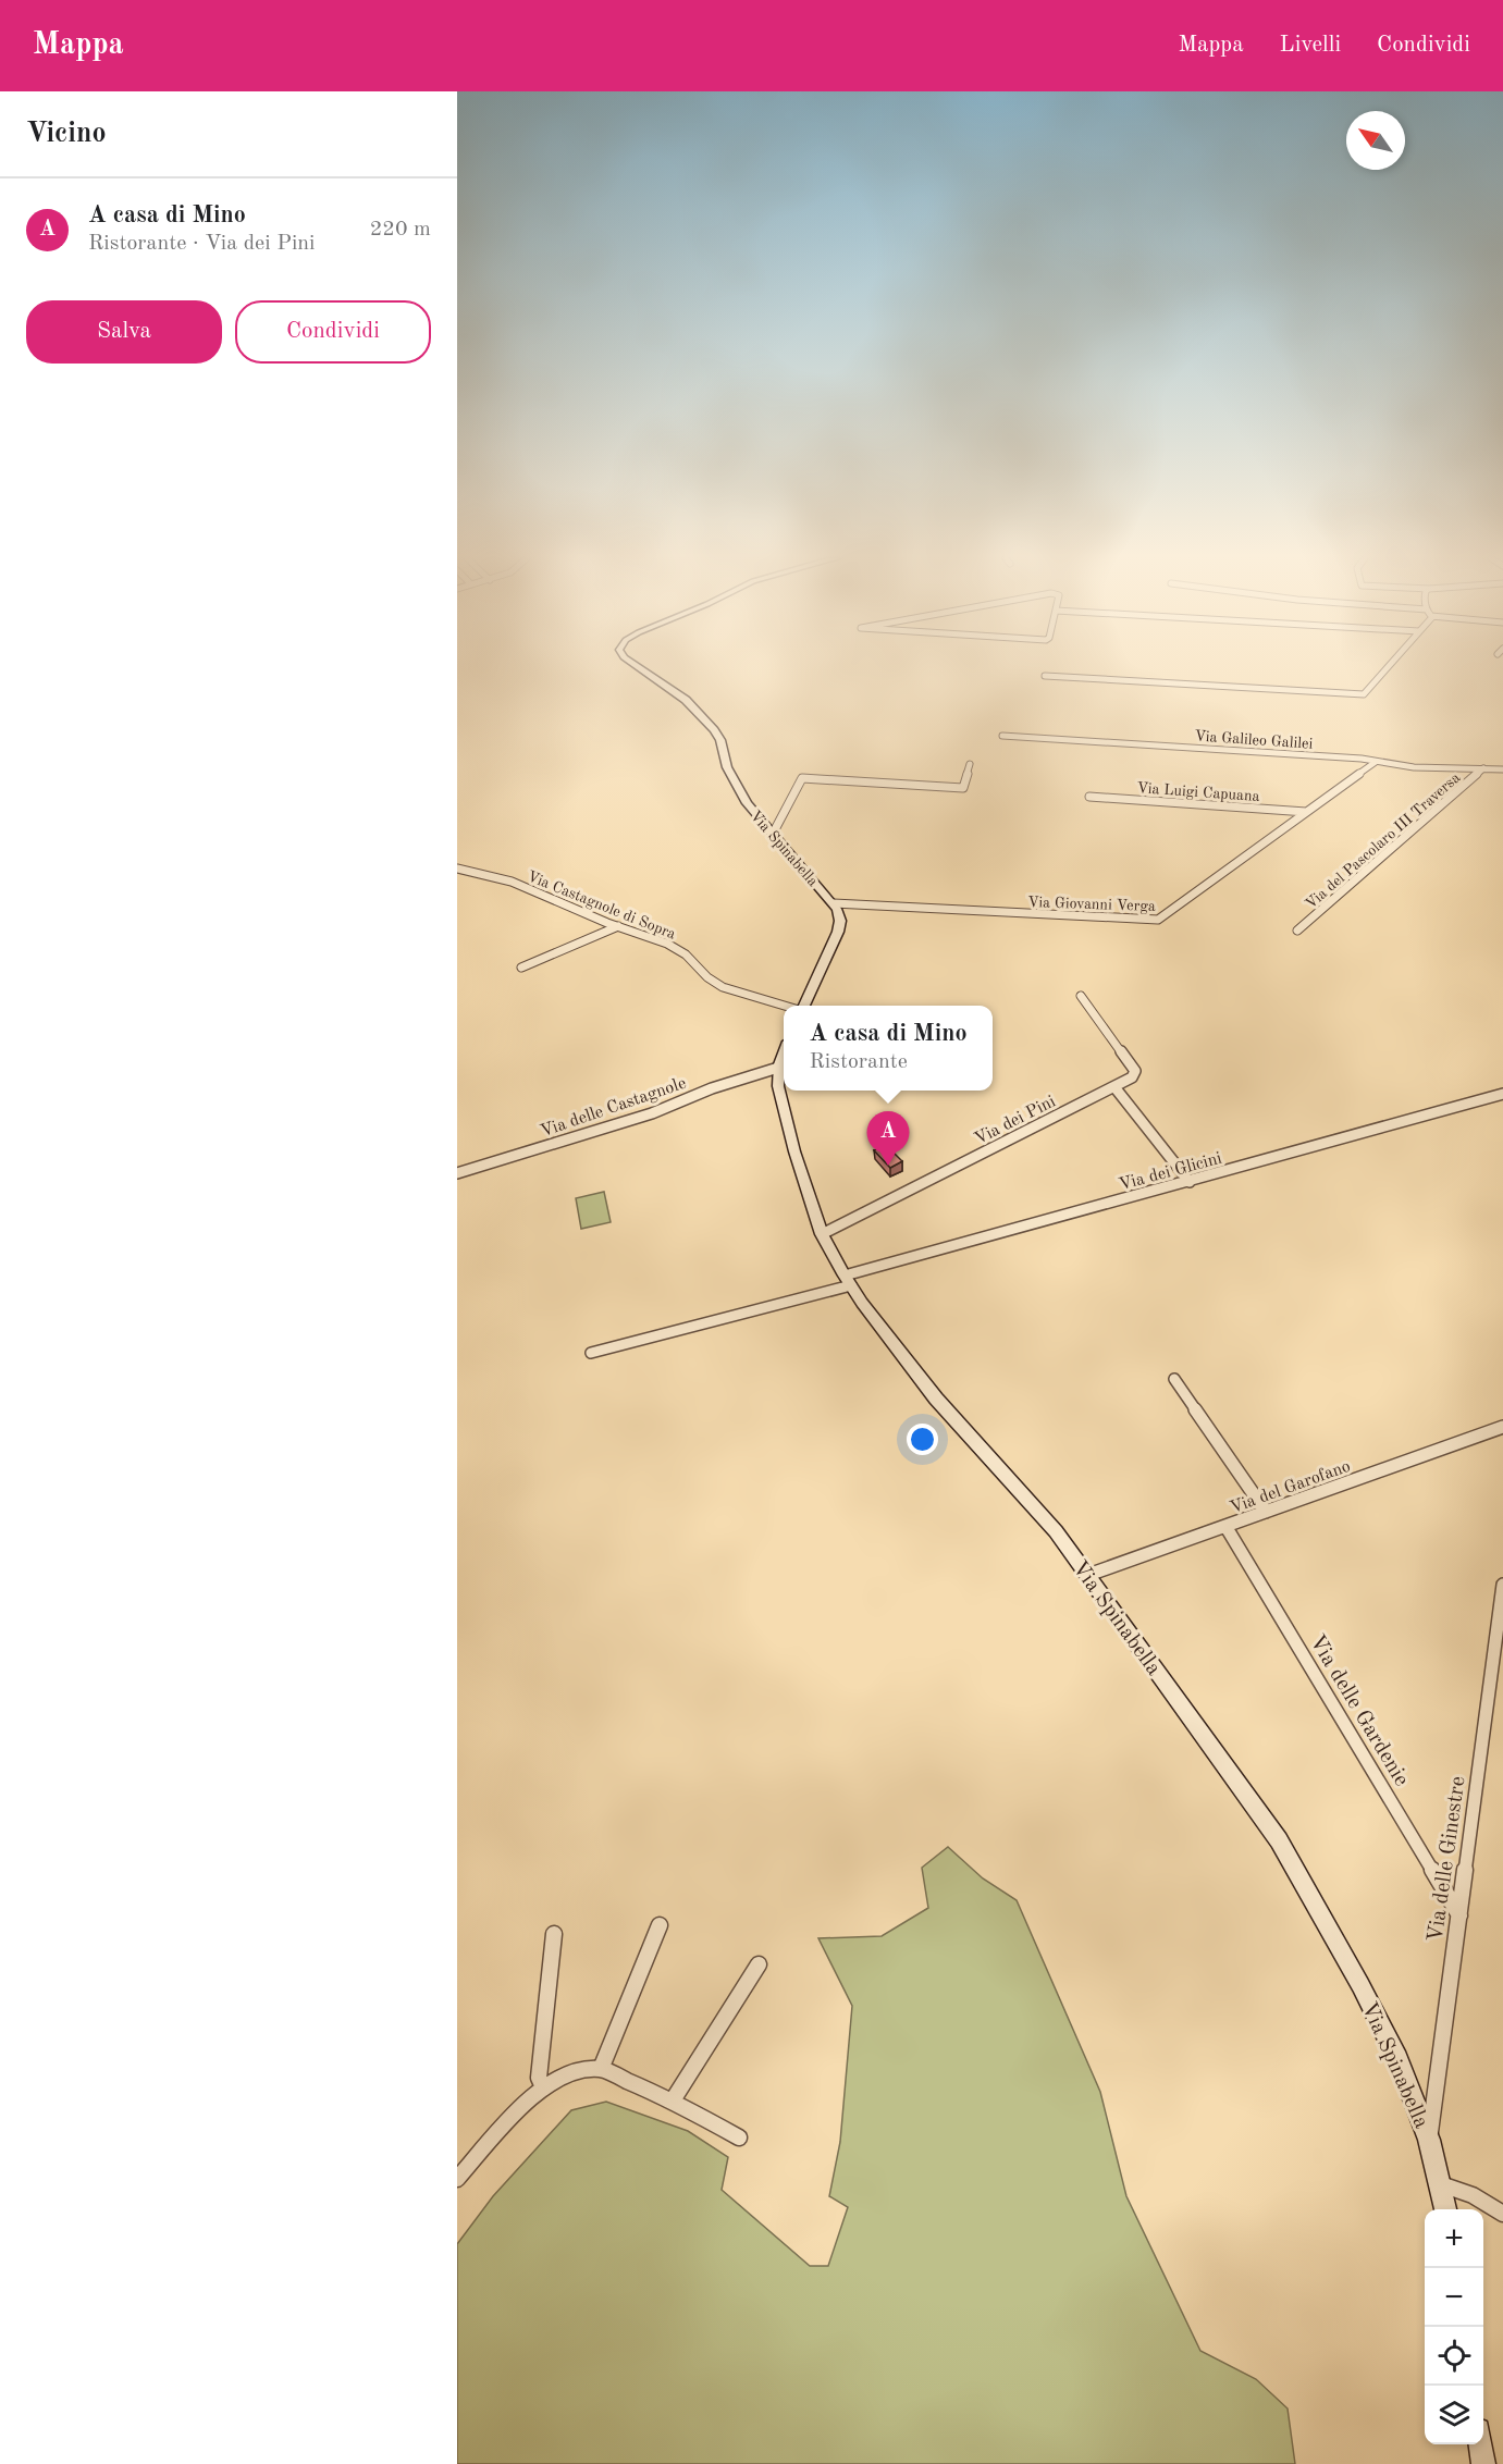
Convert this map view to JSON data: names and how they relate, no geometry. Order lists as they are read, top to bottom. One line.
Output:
{"streets":{"street":["Via Galileo Galilei","Via Luigi Capuana","Via del Pascolaro III Traversa","Via Spinabella","Via Giovanni Verga","Via Castagnole di Sopra","Via delle Castagnole","Via dei Pini","Via dei Glicini","Via del Garofano","Via delle Gardenie","Via delle Ginestre"]},"crossings":[["Via Galileo Galilei","Via del Pascolaro III Traversa"],["Via Galileo Galilei","Via Giovanni Verga"],["Via Luigi Capuana","Via Giovanni Verga"],["Via Spinabella","Via Giovanni Verga"],["Via Spinabella","Via delle Castagnole"],["Via Spinabella","Via dei Pini"],["Via Spinabella","Via dei Glicini"],["Via Spinabella","Via del Garofano"],["Via Spinabella","Via delle Ginestre"],["Via del Garofano","Via delle Gardenie"],["Via delle Gardenie","Via delle Ginestre"]],"north":"top left","page":{"header":"Mappa","nav":["Mappa","Livelli","Condividi"],"heading":"Vicino","list":[{"mark":"A","name":"A casa di Mino","note":"Ristorante · Via dei Pini","value":"220 m"}],"buttons":["Salva","Condividi"],"popup":["A casa di Mino","Ristorante"],"pins":"A","map_buttons":["+","−"]}}
